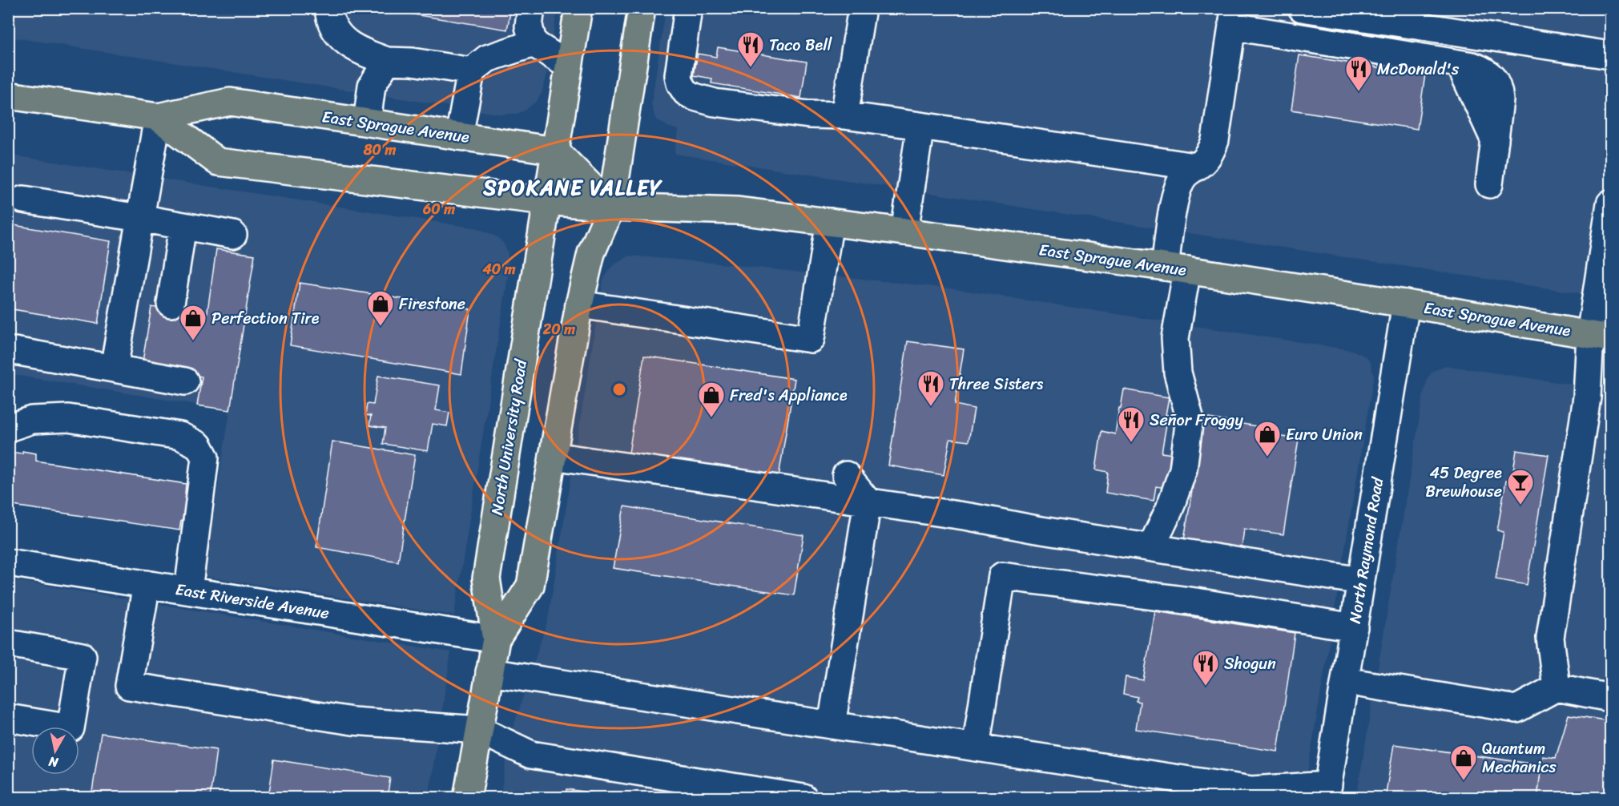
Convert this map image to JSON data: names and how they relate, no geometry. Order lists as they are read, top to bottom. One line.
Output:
{"streets":{"main road":["East Sprague Avenue","North University Road"],"street":["North Raymond Road","East Riverside Avenue"]},"crossings":[["East Sprague Avenue","North University Road"],["East Sprague Avenue","North Raymond Road"],["North University Road","East Riverside Avenue"]],"districts":["SPOKANE VALLEY"],"places":{"restaurant":["Taco Bell","McDonald's","Three Sisters","Señor Froggy","Shogun"],"shop":["Firestone","Perfection Tire","Fred's Appliance","Euro Union","Quantum Mechanics"],"bar":["45 Degree Brewhouse"]},"north":"bottom","rings":["80 m","60 m","40 m","20 m"]}
